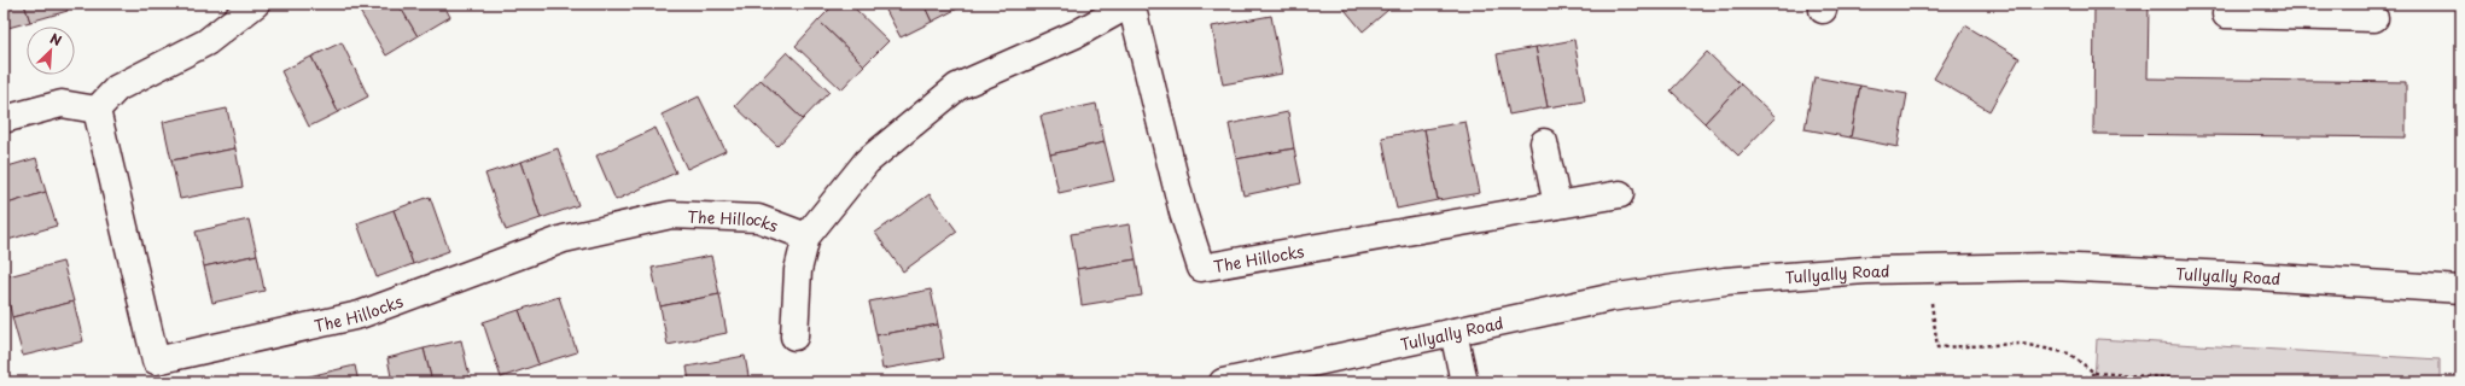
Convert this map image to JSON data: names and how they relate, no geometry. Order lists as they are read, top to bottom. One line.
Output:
{"streets":{"street":["The Hillocks","Tullyally Road"]},"north":"top right"}
